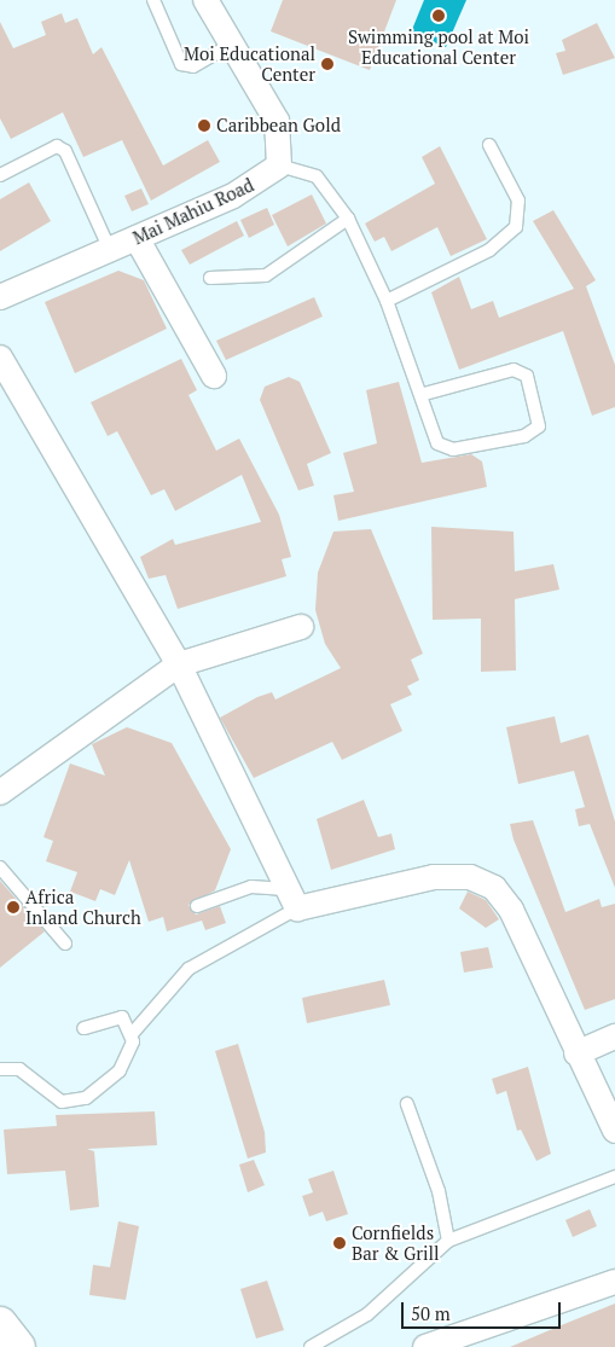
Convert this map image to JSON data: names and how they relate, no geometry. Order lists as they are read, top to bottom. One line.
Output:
{"streets":{"street":["Mai Mahiu Road"]},"places":["Swimming pool at Moi Educational Center","Moi Educational Center","Caribbean Gold","Africa Inland Church","Cornfields Bar & Grill"],"scale_bar":"50 m"}
